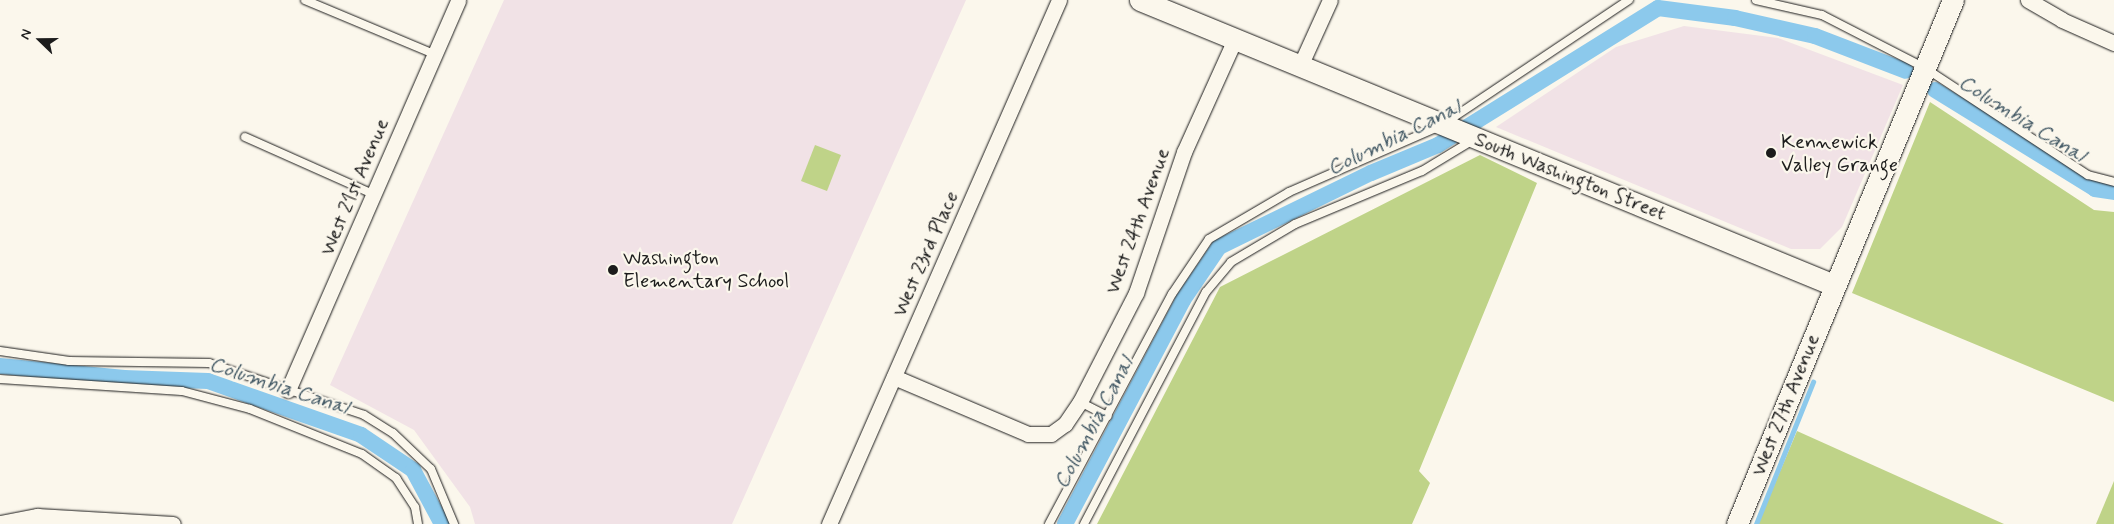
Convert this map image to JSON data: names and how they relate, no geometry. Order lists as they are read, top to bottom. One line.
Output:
{"streets":{"main road":["South Washington Street","West 27th Avenue"],"street":["West 21st Avenue","West 24th Avenue","West 23rd Place"]},"crossings":[["South Washington Street","West 24th Avenue"],["South Washington Street","West 27th Avenue"],["West 24th Avenue","West 23rd Place"]],"water":["Columbia Canal"],"places":["Kennewick Valley Grange","Washington Elementary School"],"north":"left"}
